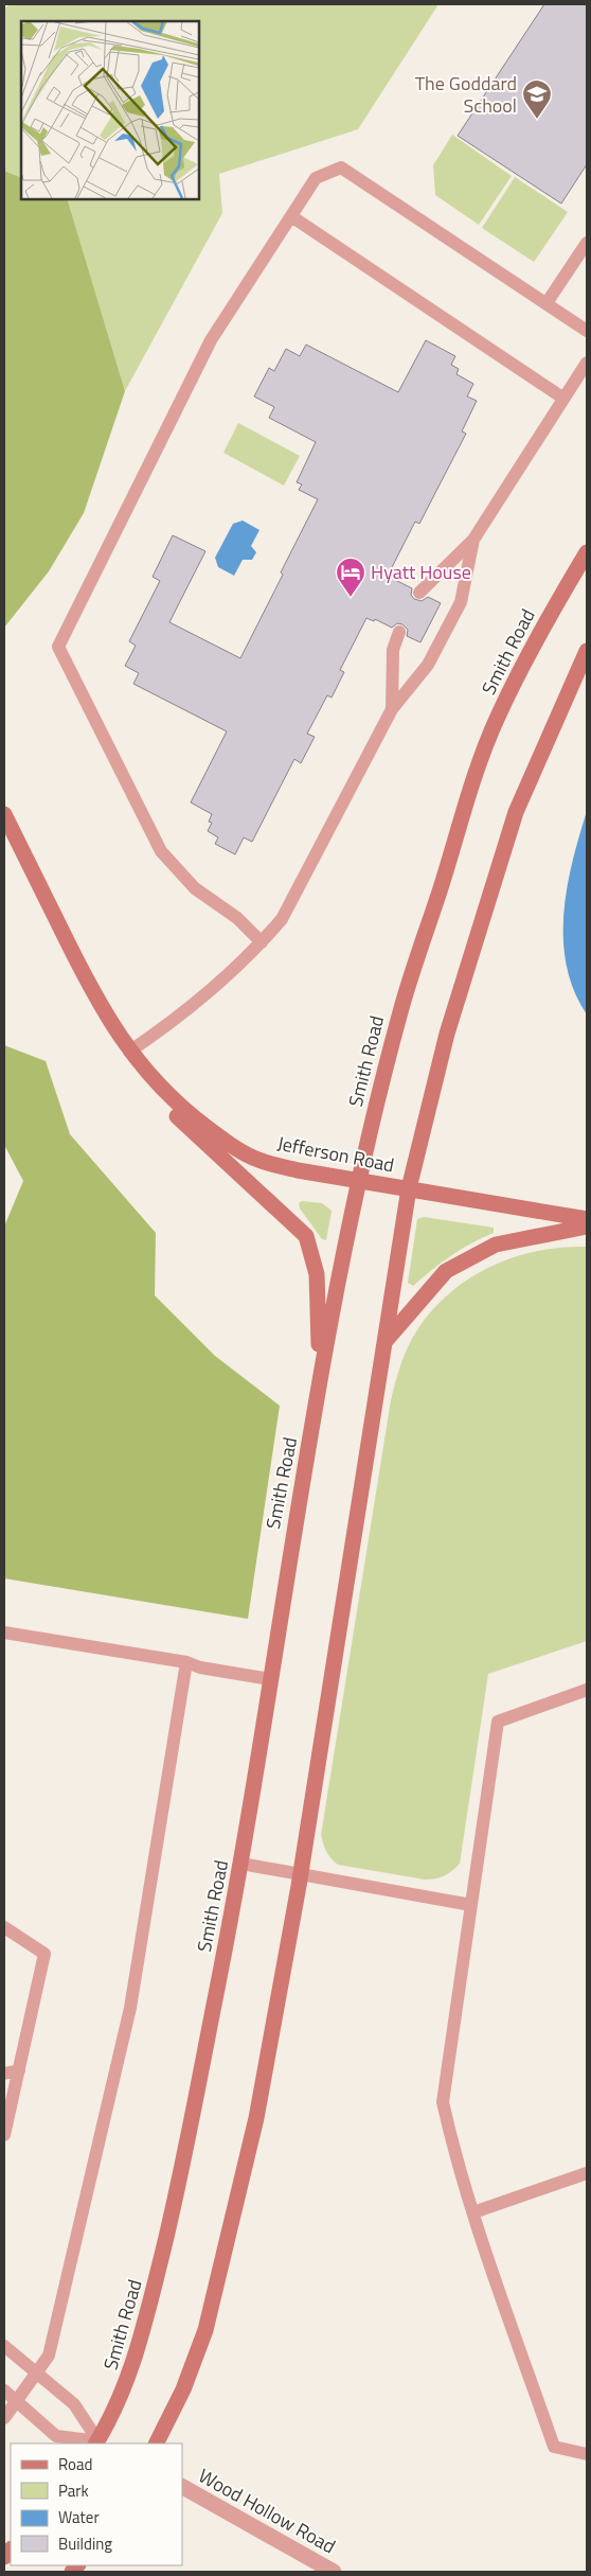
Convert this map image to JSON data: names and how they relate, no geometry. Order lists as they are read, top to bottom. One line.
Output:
{"streets":{"main road":["Smith Road","Jefferson Road"],"street":["Wood Hollow Road"]},"crossings":[["Smith Road","Jefferson Road"]],"places":{"school or university":["The Goddard School"],"hotel":["Hyatt House"]},"legend":["Road","Park","Water","Building"]}
